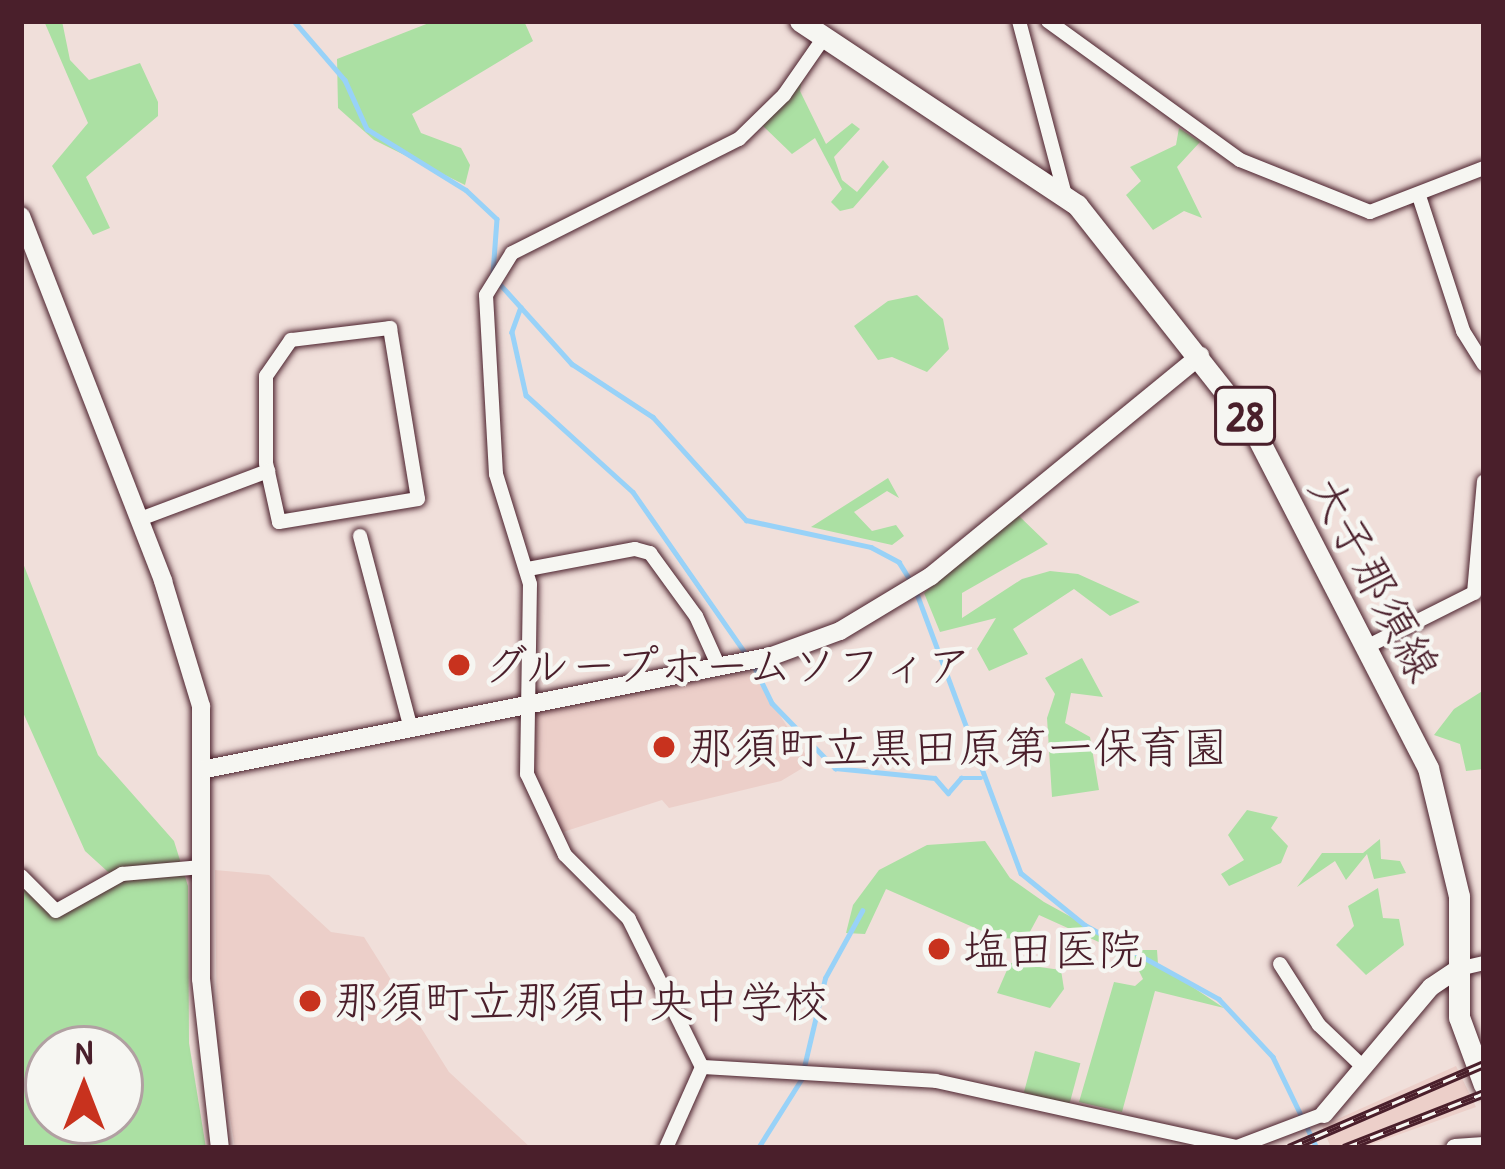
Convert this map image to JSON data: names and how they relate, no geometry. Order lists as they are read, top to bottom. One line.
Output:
{"streets":{"main road":["28","大子那須線"]},"places":["グループホームソフィア","那須町立黒田原第一保育園","塩田医院","那須町立那須中央中学校"],"north":"top"}
